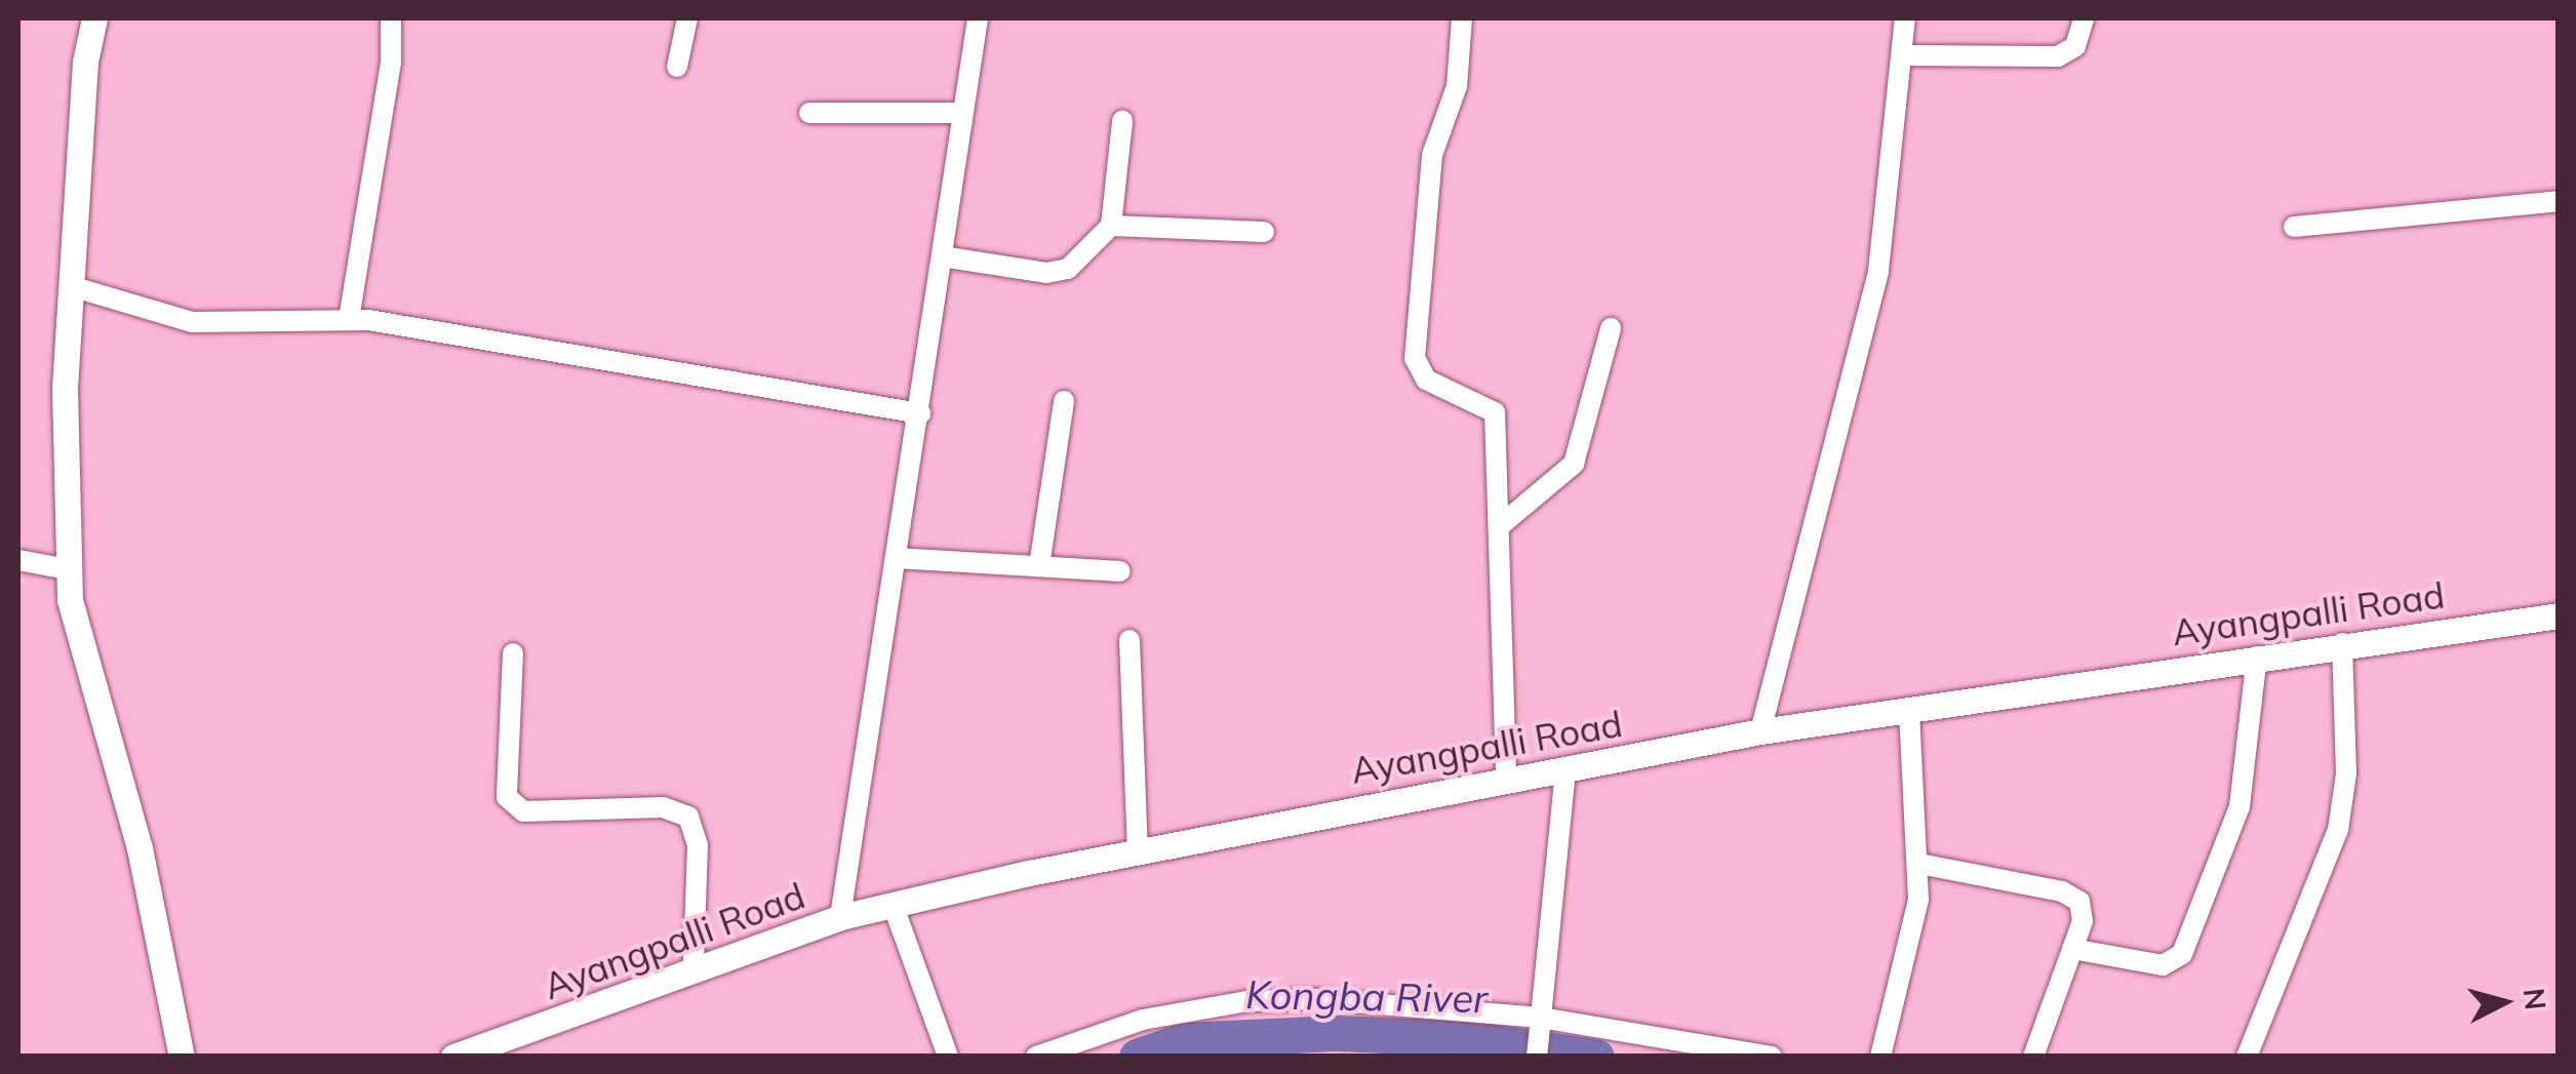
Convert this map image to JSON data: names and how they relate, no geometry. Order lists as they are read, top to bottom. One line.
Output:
{"streets":{"street":["Ayangpalli Road"]},"water":["Kongba River"],"north":"right"}
